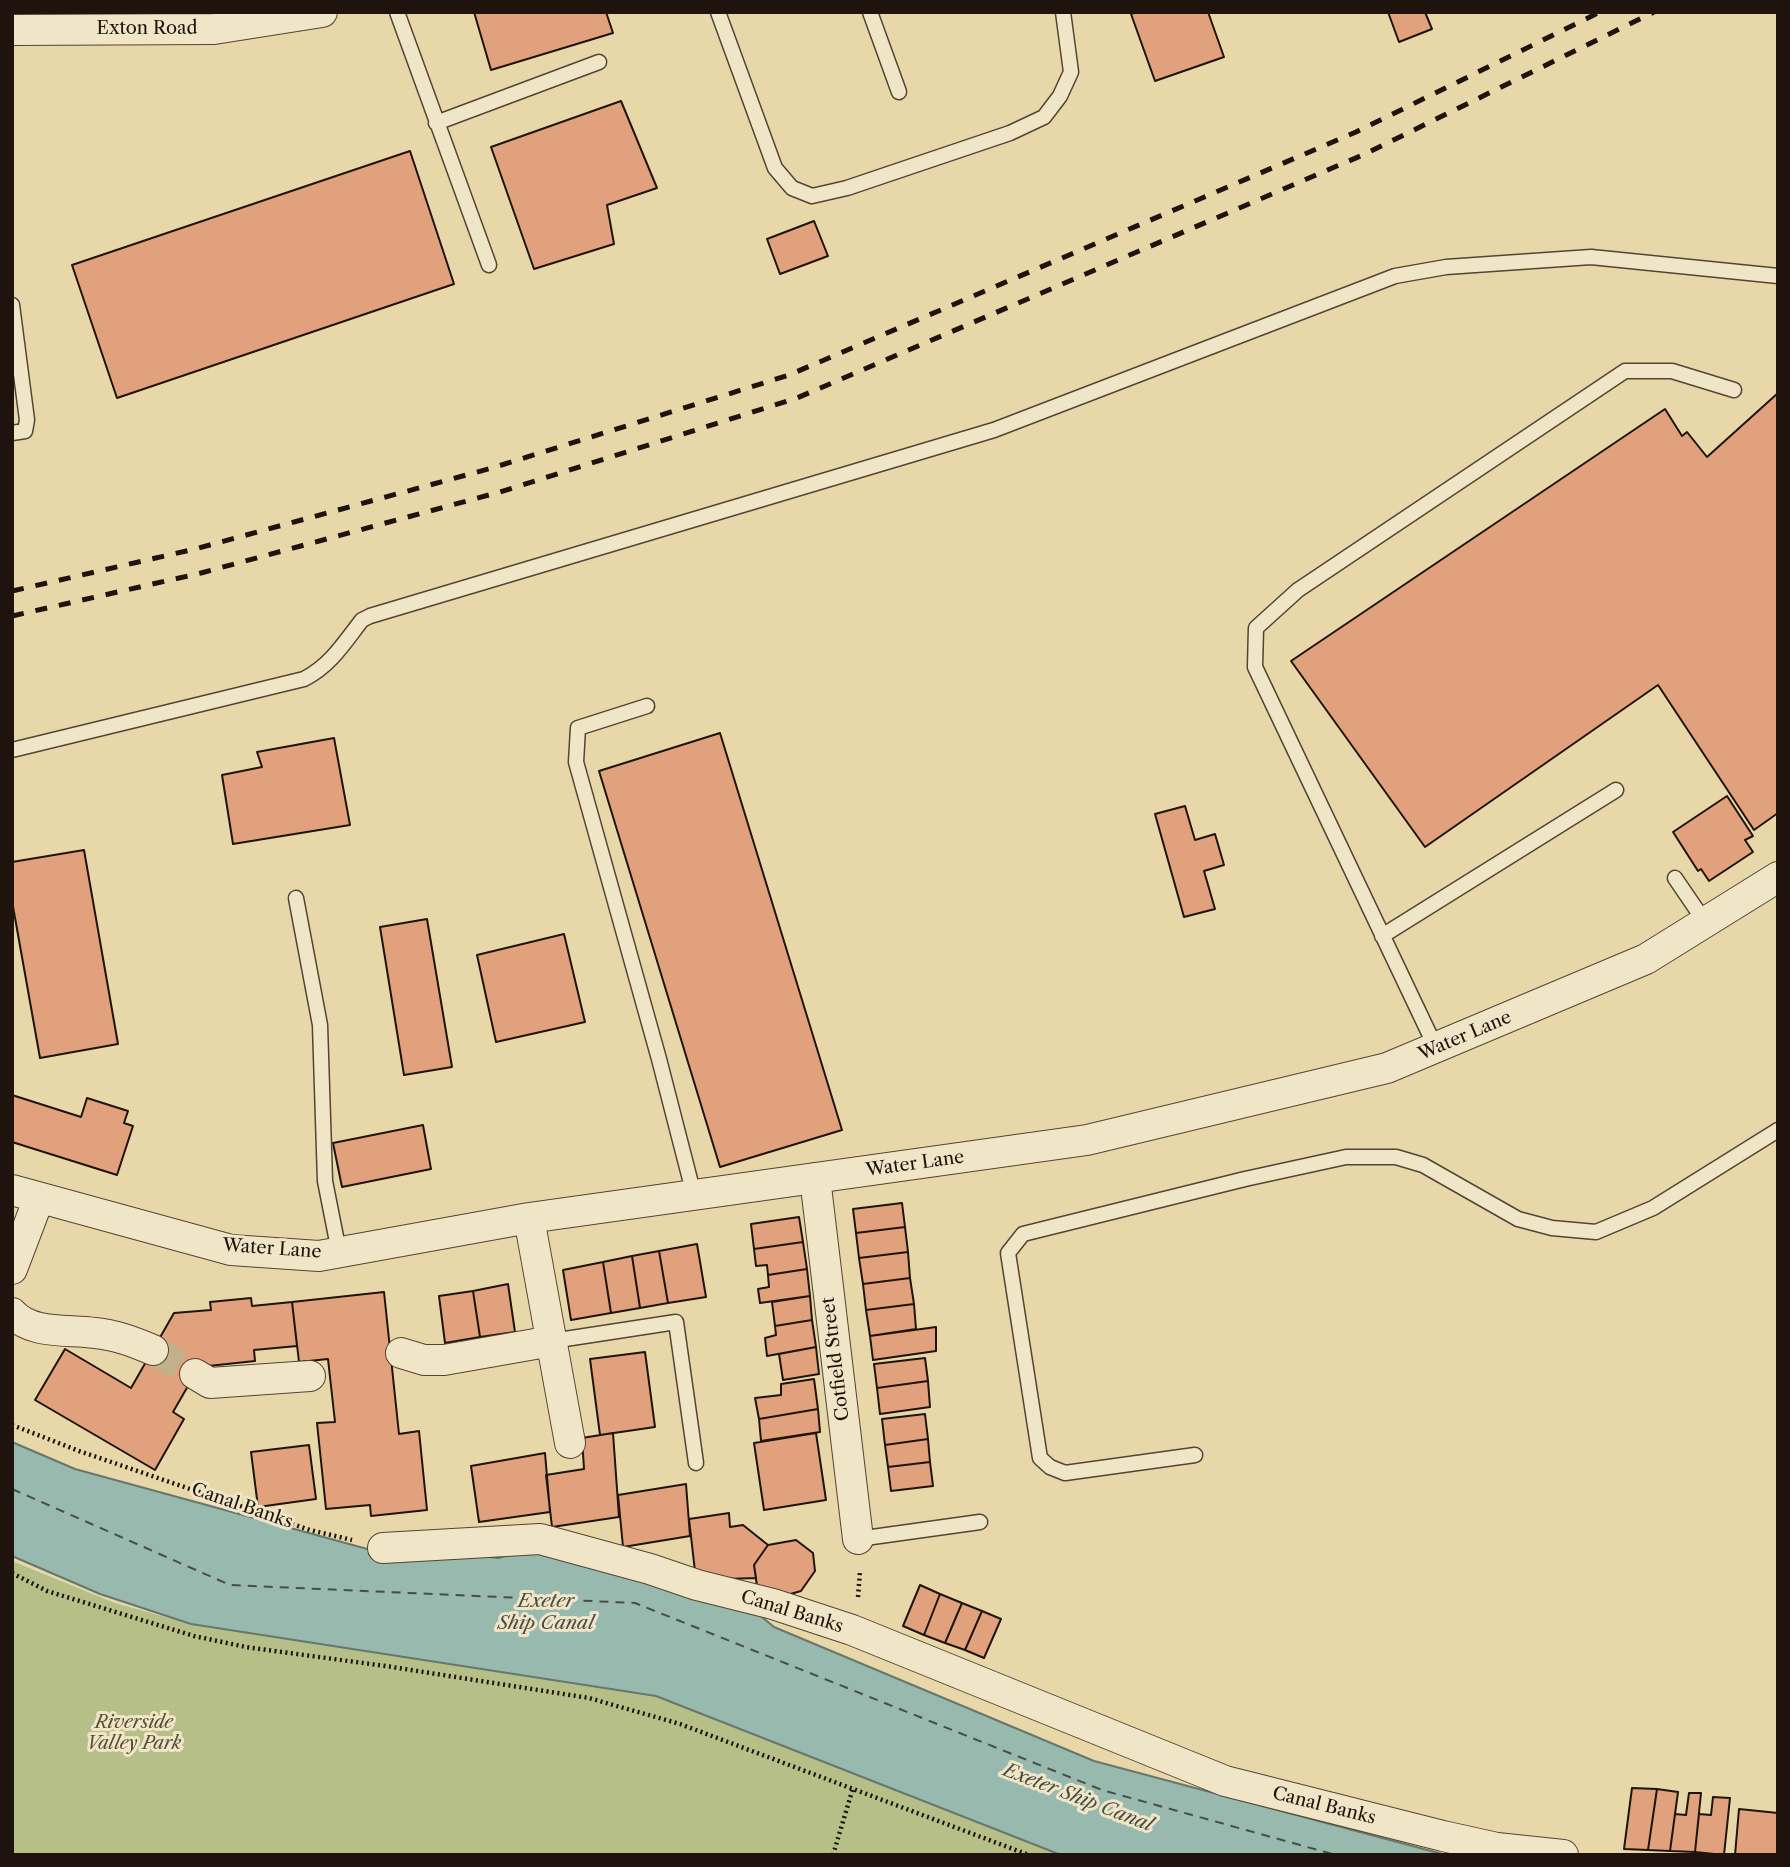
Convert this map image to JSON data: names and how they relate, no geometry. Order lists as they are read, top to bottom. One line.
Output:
{"streets":{"street":["Exton Road","Water Lane","Cotfield Street","Canal Banks"]},"crossings":[["Water Lane","Cotfield Street"]],"water":["Exeter Ship Canal"],"parks":["Riverside Valley Park"]}
